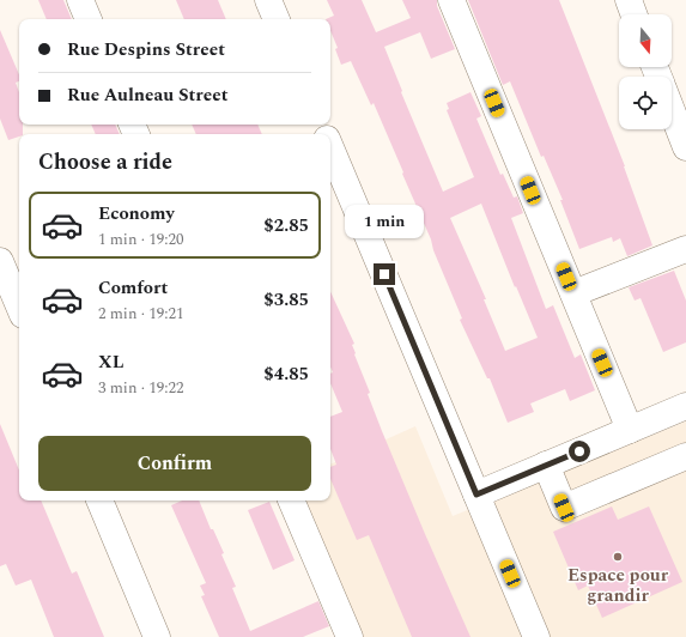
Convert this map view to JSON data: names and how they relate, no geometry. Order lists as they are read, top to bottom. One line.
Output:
{"places":["Espace pour grandir"],"north":"bottom","page":{"banner":["Rue Despins Street","Rue Aulneau Street"],"heading":"Choose a ride","list":[{"name":"Economy","note":"1 min · 19:20","value":"$2.85"},{"name":"Comfort","note":"2 min · 19:21","value":"$3.85"},{"name":"XL","note":"3 min · 19:22","value":"$4.85"}],"bubble":"1 min","buttons":"Confirm"}}
